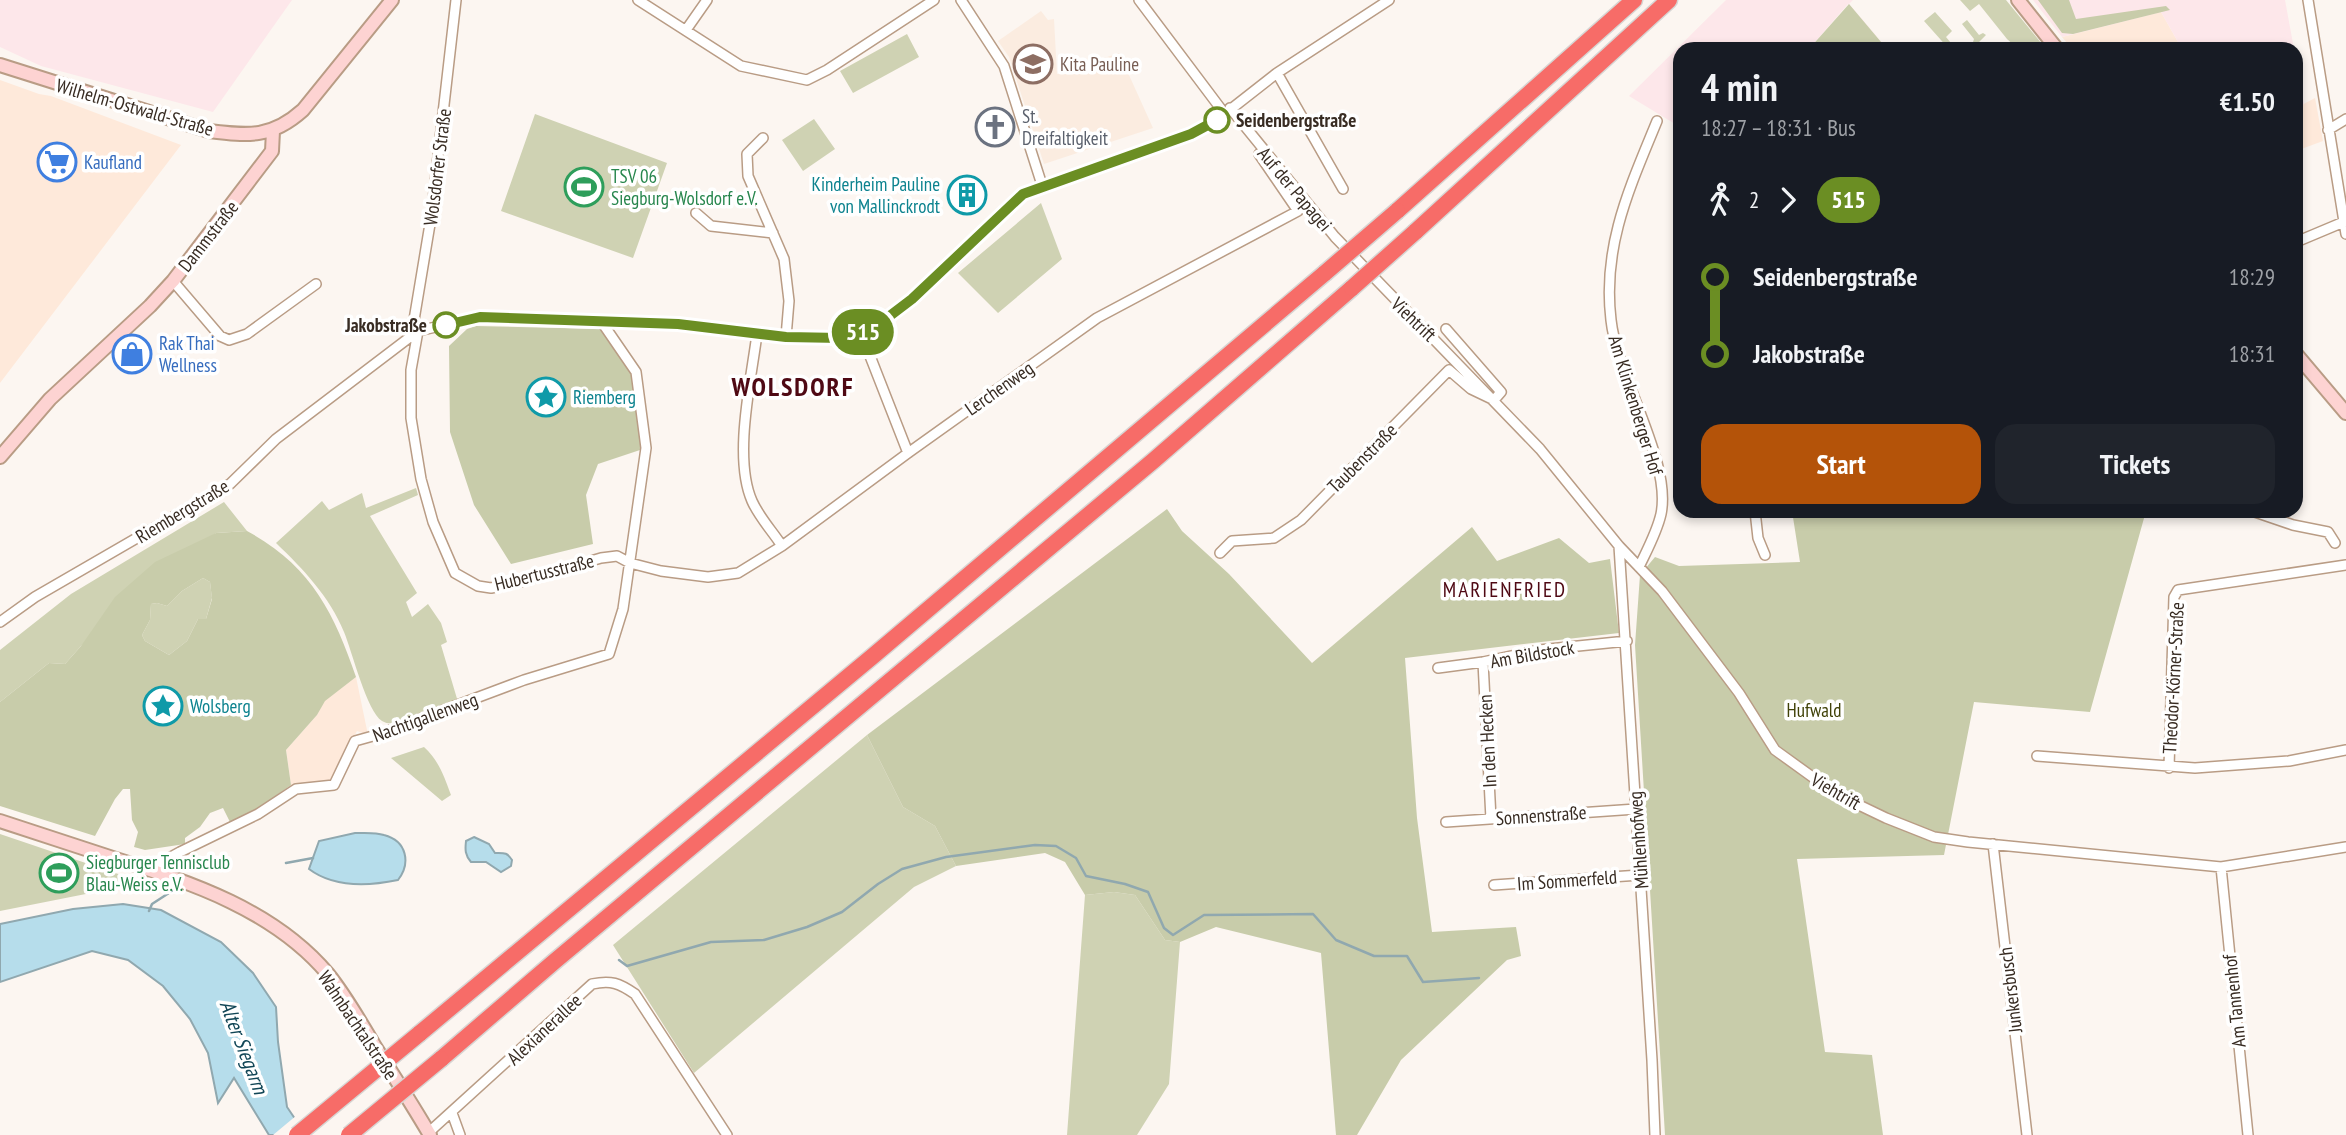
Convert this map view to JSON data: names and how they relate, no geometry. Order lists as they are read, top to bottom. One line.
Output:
{"streets":{"street":["Wilhelm-Ostwald-Straße","Wolsdorfer Straße","Auf der Papagei","Dammstraße","Viehtrift","Lerchenweg","Am Klinkenberger Hof","Taubenstraße","Riembergstraße","Hubertusstraße","Am Bildstock","Theodor-Körner-Straße","Nachtigallenweg","In den Hecken","Sonnenstraße","Mühlenhofweg","Im Sommerfeld","Junkersbusch","Am Tannenhof","Wahnbachtalstraße","Alexianerallee"]},"crossings":[["Wilhelm-Ostwald-Straße","Dammstraße"],["Wolsdorfer Straße","Riembergstraße"],["Wolsdorfer Straße","Hubertusstraße"],["Auf der Papagei","Viehtrift"],["Auf der Papagei","Lerchenweg"],["Viehtrift","Am Klinkenberger Hof"],["Viehtrift","Taubenstraße"],["Viehtrift","Mühlenhofweg"],["Viehtrift","Junkersbusch"],["Viehtrift","Am Tannenhof"],["Lerchenweg","Hubertusstraße"],["Lerchenweg","Nachtigallenweg"],["Riembergstraße","Hubertusstraße"],["Hubertusstraße","Nachtigallenweg"],["Am Bildstock","In den Hecken"],["Am Bildstock","Mühlenhofweg"],["Nachtigallenweg","Wahnbachtalstraße"],["In den Hecken","Sonnenstraße"],["Sonnenstraße","Mühlenhofweg"],["Mühlenhofweg","Im Sommerfeld"],["Wahnbachtalstraße","Alexianerallee"]],"districts":["WOLSDORF","MARIENFRIED"],"water":["Alter Siegarm"],"parks":["Hufwald"],"places":{"school or university":["Kita Pauline"],"other":["Seidenbergstraße","Jakobstraße"],"church":["St. Dreifaltigkeit"],"supermarket":["Kaufland"],"sports":["TSV 06 Siegburg-Wolsdorf e.V.","Siegburger Tennisclub Blau-Weiss e.V."],"building":["Kinderheim Pauline von Mallinckrodt"],"shop":["Rak Thai Wellness"],"place":["Riemberg","Wolsberg"]},"lines":["bus line 515"],"page":{"on_map":"515","heading":["4 min","18:27 – 18:31 · Bus","€1.50"],"legs":["2","515"],"list":[{"name":"Seidenbergstraße","value":"18:29"},{"name":"Jakobstraße","value":"18:31"}],"buttons":["Start","Tickets"]}}
